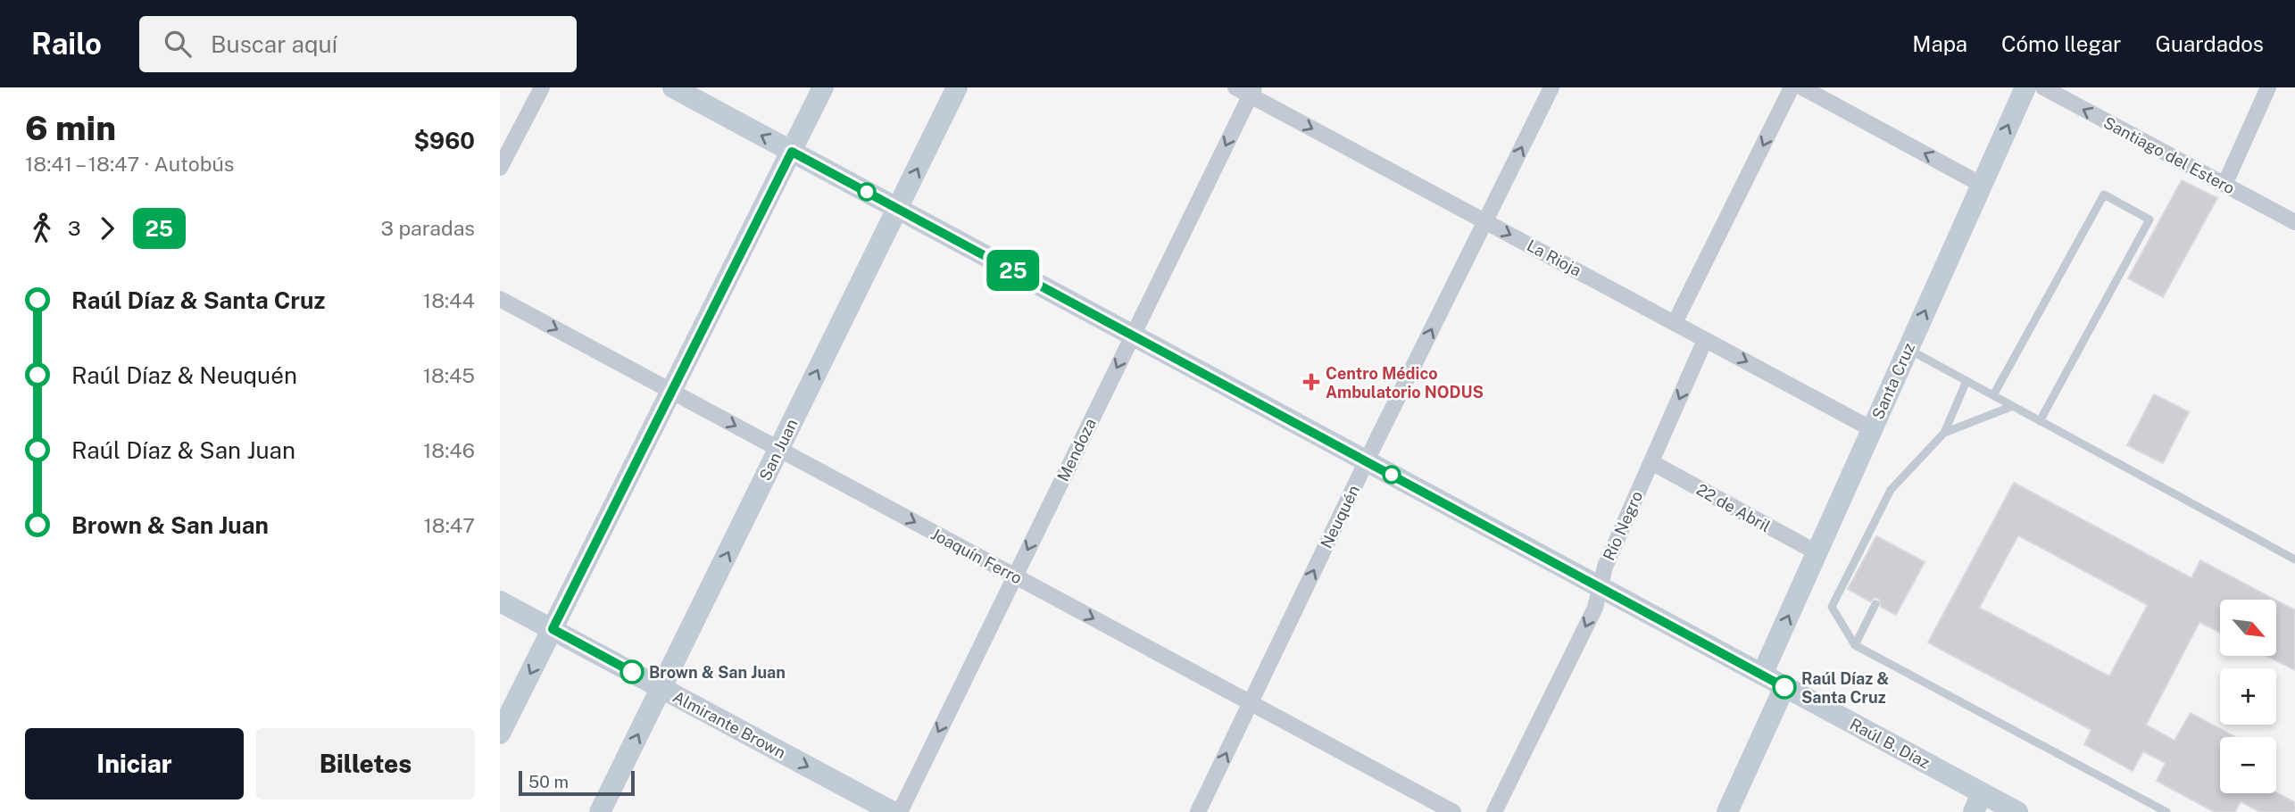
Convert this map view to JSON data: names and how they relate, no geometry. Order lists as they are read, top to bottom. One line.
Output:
{"streets":{"street":["Santiago del Estero","La Rioja","Santa Cruz","San Juan","Mendoza","22 de Abril","Neuquén","Río Negro","Joaquín Ferro","Almirante Brown","Raúl B. Díaz"]},"crossings":[["La Rioja","Santa Cruz"],["La Rioja","Mendoza"],["La Rioja","Neuquén"],["La Rioja","Río Negro"],["Santa Cruz","22 de Abril"],["Santa Cruz","Raúl B. Díaz"],["San Juan","Joaquín Ferro"],["San Juan","Almirante Brown"],["San Juan","Raúl B. Díaz"],["Mendoza","Joaquín Ferro"],["Mendoza","Raúl B. Díaz"],["22 de Abril","Río Negro"],["Neuquén","Joaquín Ferro"],["Neuquén","Raúl B. Díaz"],["Río Negro","Raúl B. Díaz"]],"one_way":["Santiago del Estero","La Rioja","Santa Cruz","Mendoza","Neuquén","Río Negro","Joaquín Ferro","Almirante Brown"],"places":{"health":["Centro Médico Ambulatorio NODUS"],"other":["Brown & San Juan","Raúl Díaz & Santa Cruz"]},"lines":["bus line 25"],"scale_bar":"50 m","north":"bottom right","page":{"header":"Railo","search":"Buscar aquí","nav":["Mapa","Cómo llegar","Guardados"],"heading":["6 min","18:41 – 18:47 · Autobús","$960"],"on_map":"25","legs":["3","25","3 paradas"],"list":[{"name":"Raúl Díaz & Santa Cruz","value":"18:44"},{"name":"Raúl Díaz & Neuquén","value":"18:45"},{"name":"Raúl Díaz & San Juan","value":"18:46"},{"name":"Brown & San Juan","value":"18:47"}],"map_buttons":["+","−"],"buttons":["Iniciar","Billetes"],"scale":"50 m"}}
